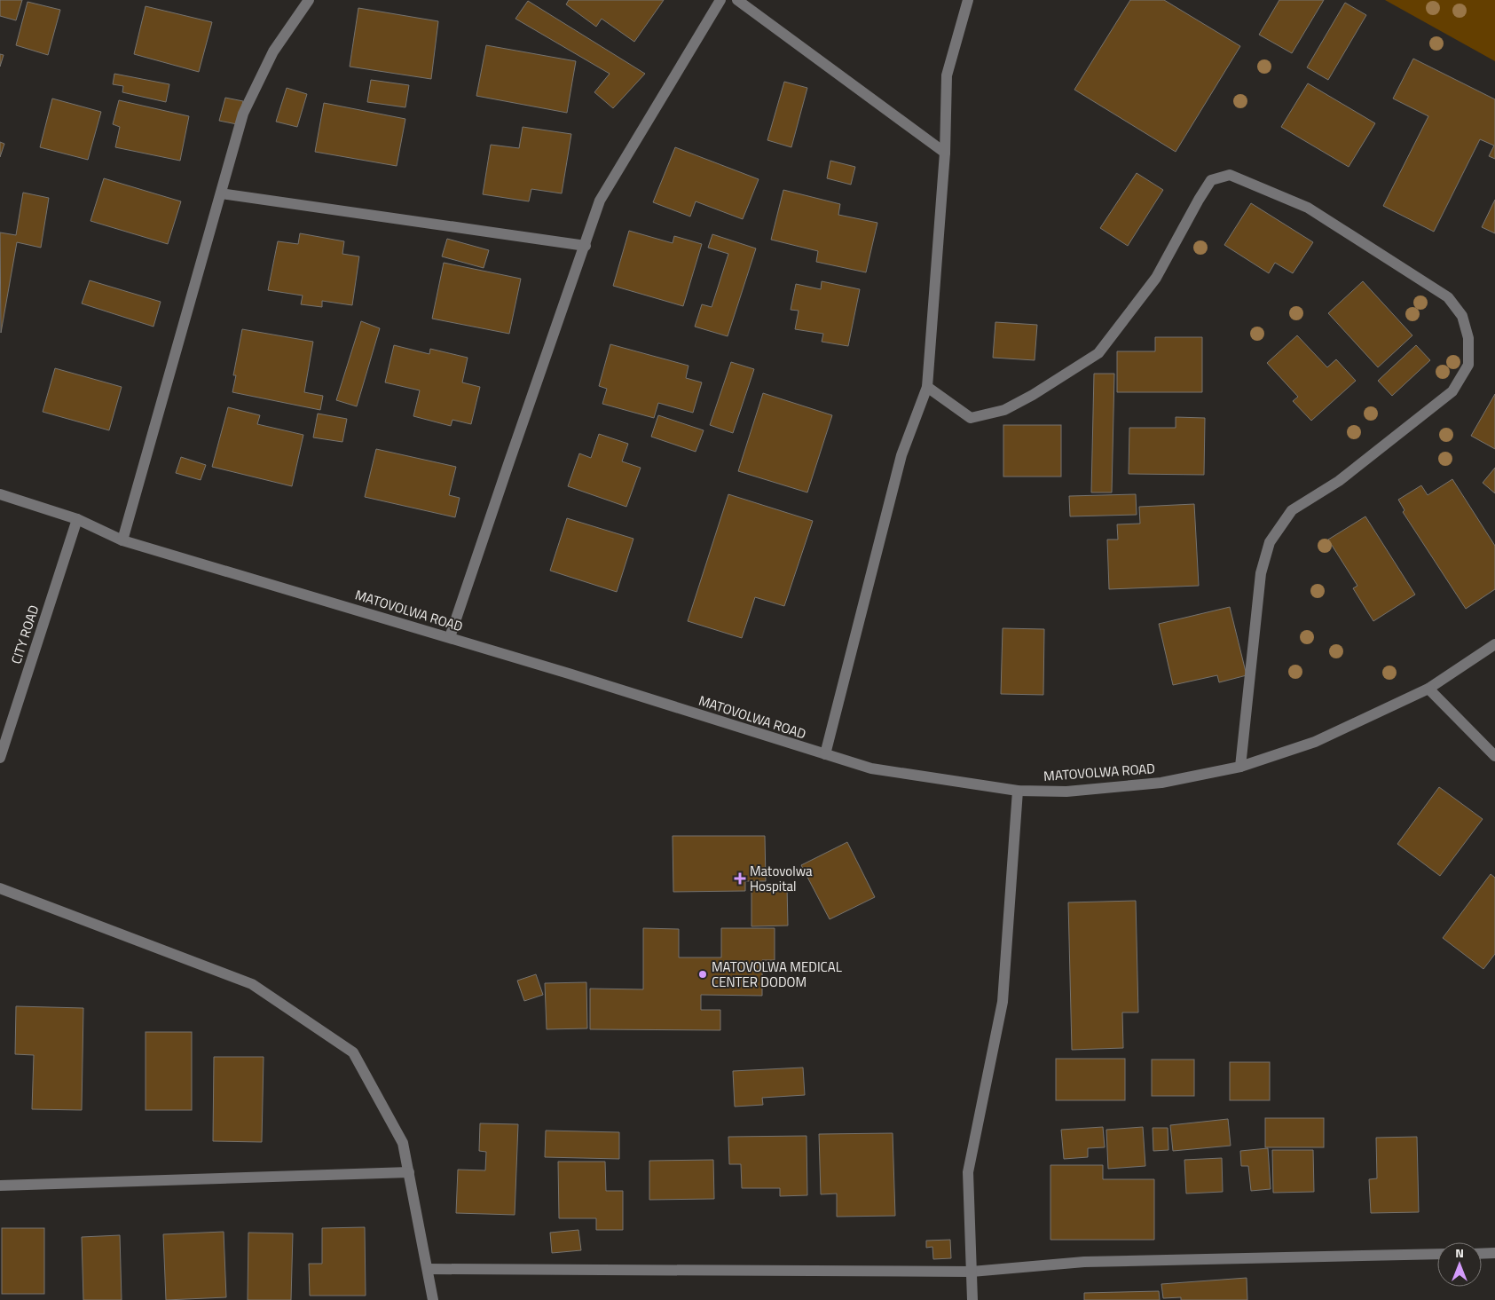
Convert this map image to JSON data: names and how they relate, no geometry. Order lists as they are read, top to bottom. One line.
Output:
{"streets":{"street":["MATOVOLWA ROAD","CITY ROAD"]},"crossings":[["MATOVOLWA ROAD","CITY ROAD"]],"places":{"health":["Matovolwa Hospital"],"other":["MATOVOLWA MEDICAL CENTER DODOM"]},"north":"top"}
